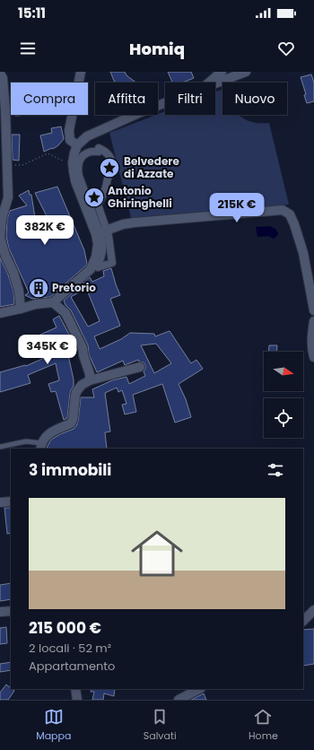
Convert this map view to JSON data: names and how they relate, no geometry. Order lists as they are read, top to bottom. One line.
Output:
{"places":{"place":["Belvedere di Azzate","Antonio Ghiringhelli"],"building":["Pretorio"]},"north":"right","page":{"status":"15:11","header":"Homiq","chip":["Compra","Affitta","Filtri","Nuovo"],"price":["215K €","382K €","345K €"],"heading":"3 immobili","list":[{"name":"215 000 €","note":"2 locali · 52 m² · Appartamento"}],"tabs":["Mappa","Salvati","Home"]}}
